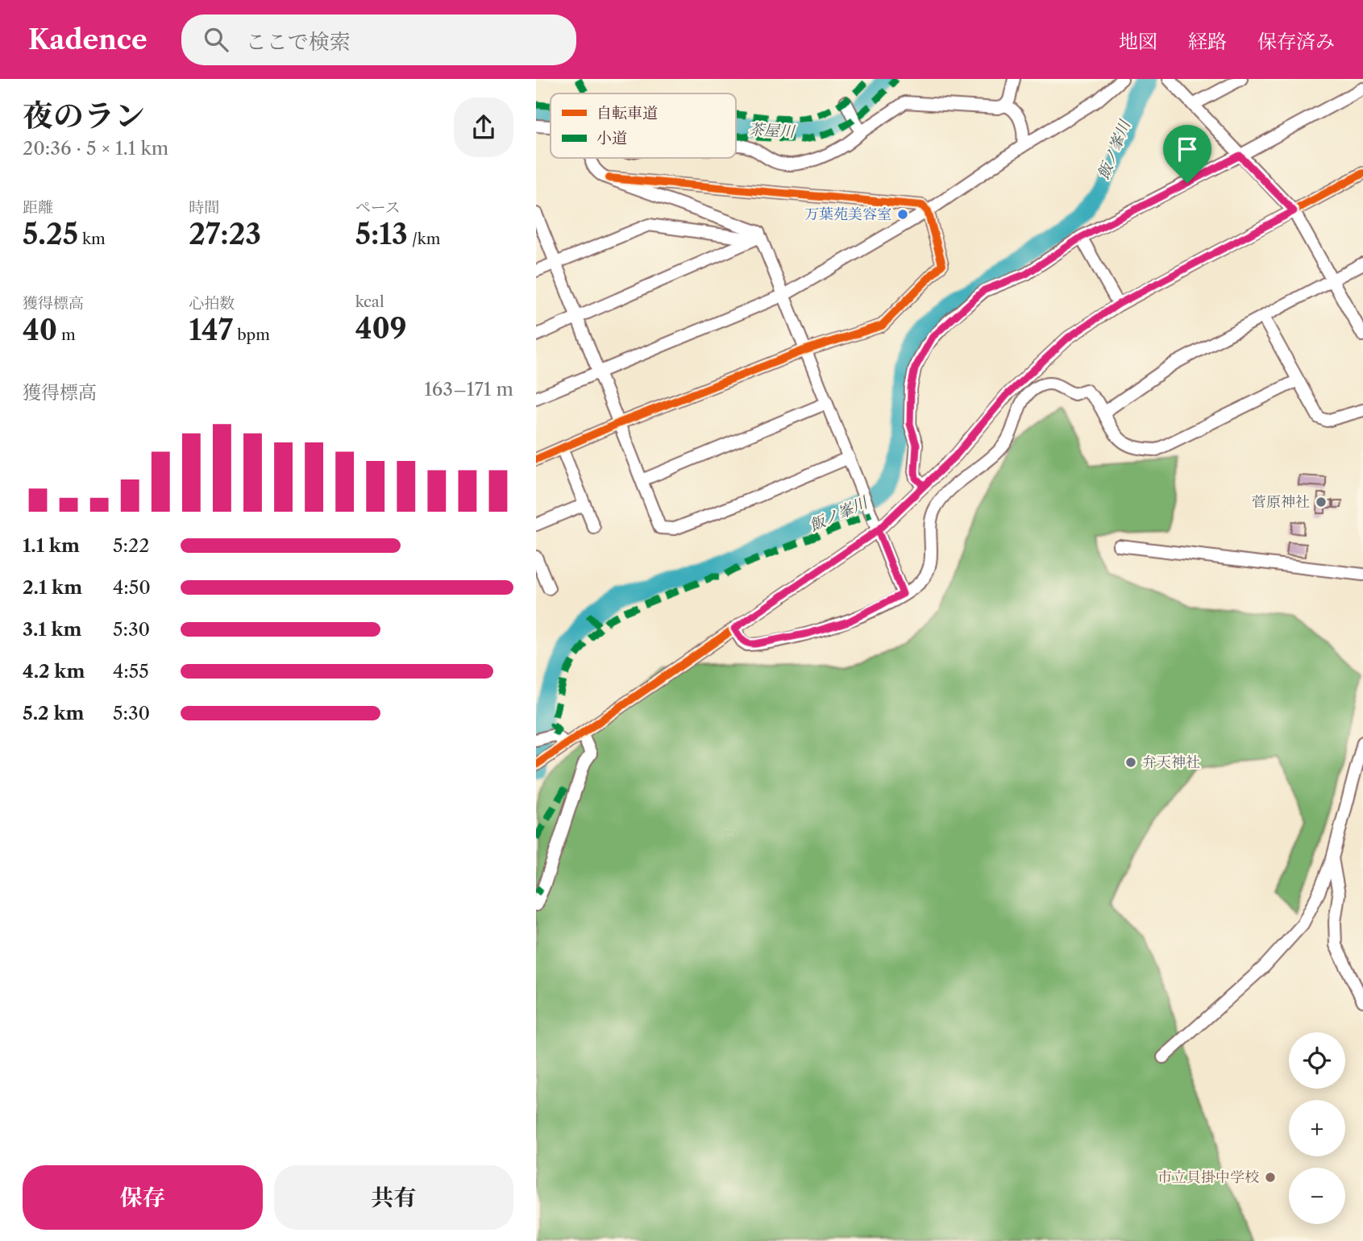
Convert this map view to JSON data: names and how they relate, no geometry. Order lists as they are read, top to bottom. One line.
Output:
{"water":["茶屋川","飯ノ峯川"],"places":["万葉苑美容室","菅原神社","弁天神社","市立貝掛中学校"],"legend":["自転車道","小道"],"page":{"header":"Kadence","search":"ここで検索","nav":["地図","経路","保存済み"],"heading":["夜のラン","20:36 · 5 × 1.1 km"],"stats":[["距離","5.25 km"],["時間","27:23"],["ペース","5:13 /km"],["獲得標高","40 m"],["心拍数","147 bpm"],["kcal","409"]],"chart":["獲得標高","163–171 m"],"list":[{"name":"1.1 km","note":"5:22"},{"name":"2.1 km","note":"4:50"},{"name":"3.1 km","note":"5:30"},{"name":"4.2 km","note":"4:55"},{"name":"5.2 km","note":"5:30"}],"map_buttons":["+","−"],"buttons":["保存","共有"]}}
